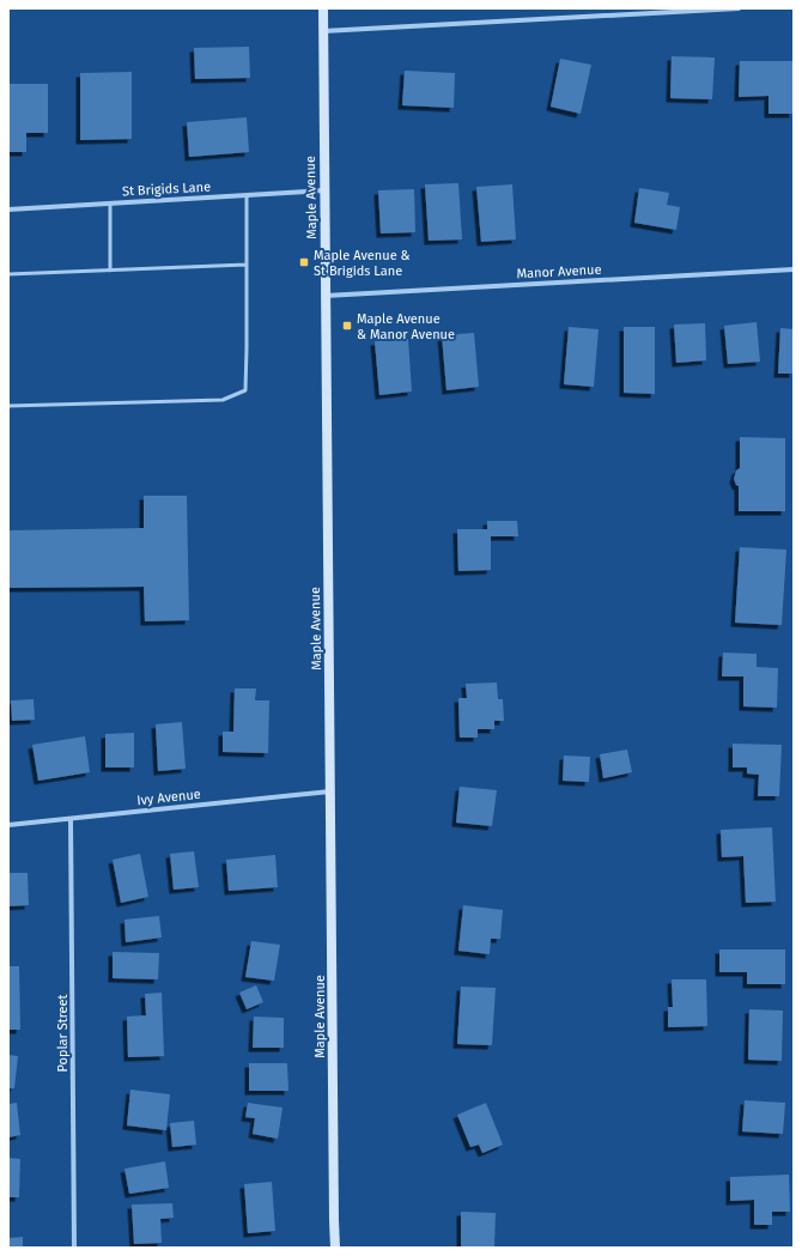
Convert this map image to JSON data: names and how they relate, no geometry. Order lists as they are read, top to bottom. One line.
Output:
{"streets":{"main road":["Maple Avenue"],"street":["St Brigids Lane","Manor Avenue","Ivy Avenue","Poplar Street"]},"crossings":[["St Brigids Lane","Maple Avenue"],["Maple Avenue","Manor Avenue"],["Maple Avenue","Ivy Avenue"],["Ivy Avenue","Poplar Street"]],"places":{"transit":["Maple Avenue & St Brigids Lane","Maple Avenue & Manor Avenue"]}}
